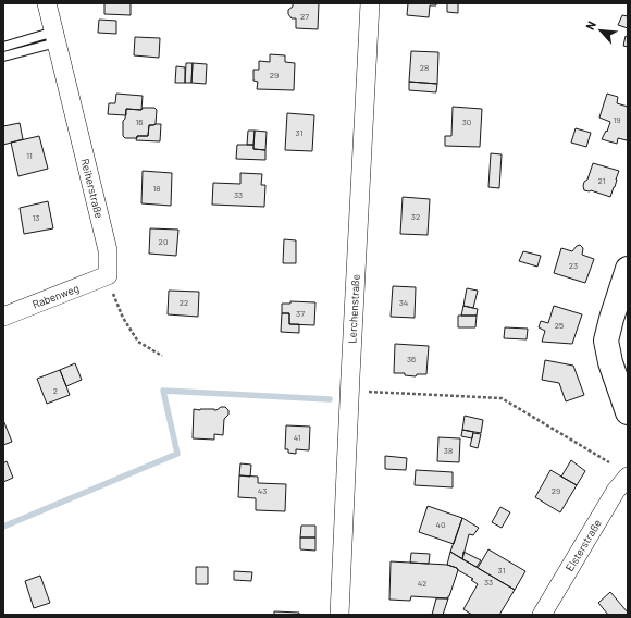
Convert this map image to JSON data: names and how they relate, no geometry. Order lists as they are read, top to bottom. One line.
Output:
{"streets":{"street":["Reiherstraße","Rabenweg","Lerchenstraße","Elsterstraße"]},"crossings":[["Reiherstraße","Rabenweg"]],"house_numbers":["27","28","29","19","16","30","31","11","21","18","33","32","13","20","23","22","34","37","25","36","2","41","38","43","29","40","31","33","42"],"north":"top left"}
